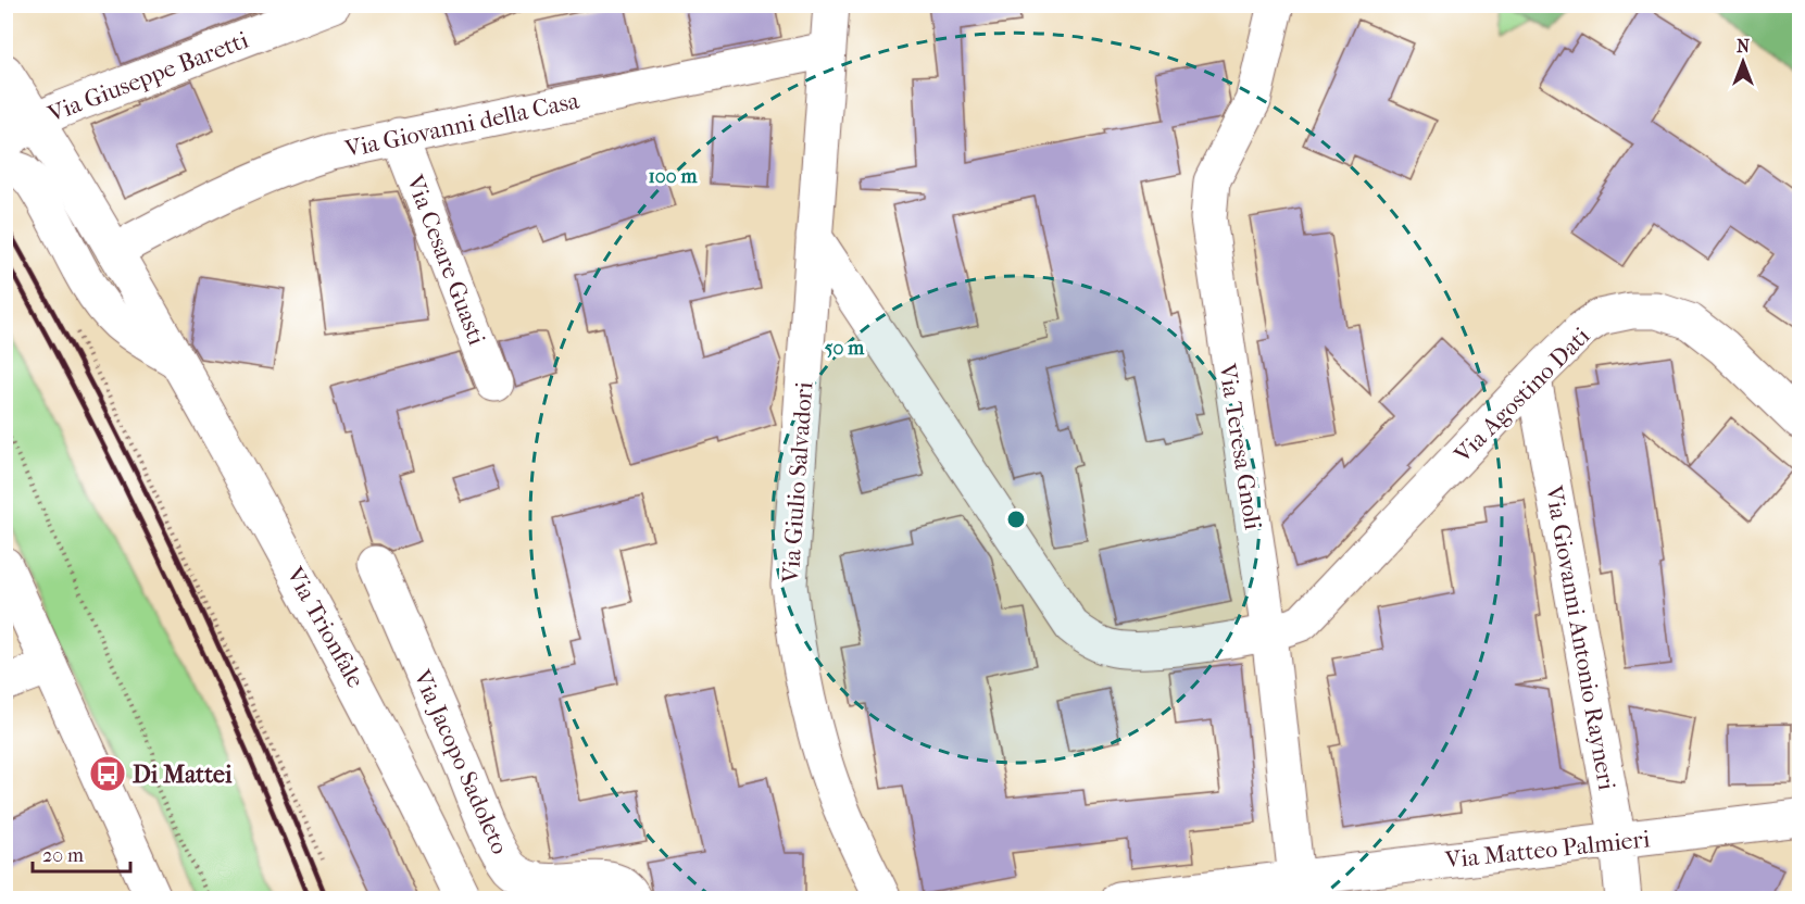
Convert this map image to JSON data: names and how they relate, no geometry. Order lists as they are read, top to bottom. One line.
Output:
{"streets":{"street":["Via Giuseppe Baretti","Via Giovanni della Casa","Via Cesare Guasti","Via Agostino Dati","Via Teresa Gnoli","Via Giulio Salvadori","Via Trionfale","Via Giovanni Antonio Rayneri","Via Jacopo Sadoleto","Via Matteo Palmieri"]},"crossings":[["Via Giuseppe Baretti","Via Trionfale"],["Via Giovanni della Casa","Via Cesare Guasti"],["Via Giovanni della Casa","Via Giulio Salvadori"],["Via Giovanni della Casa","Via Trionfale"],["Via Agostino Dati","Via Teresa Gnoli"],["Via Agostino Dati","Via Giulio Salvadori"],["Via Agostino Dati","Via Giovanni Antonio Rayneri"],["Via Teresa Gnoli","Via Matteo Palmieri"],["Via Giovanni Antonio Rayneri","Via Matteo Palmieri"]],"places":{"bus stop":["Di Mattei"]},"scale_bar":"20 m","north":"top","rings":["100 m","50 m"]}
